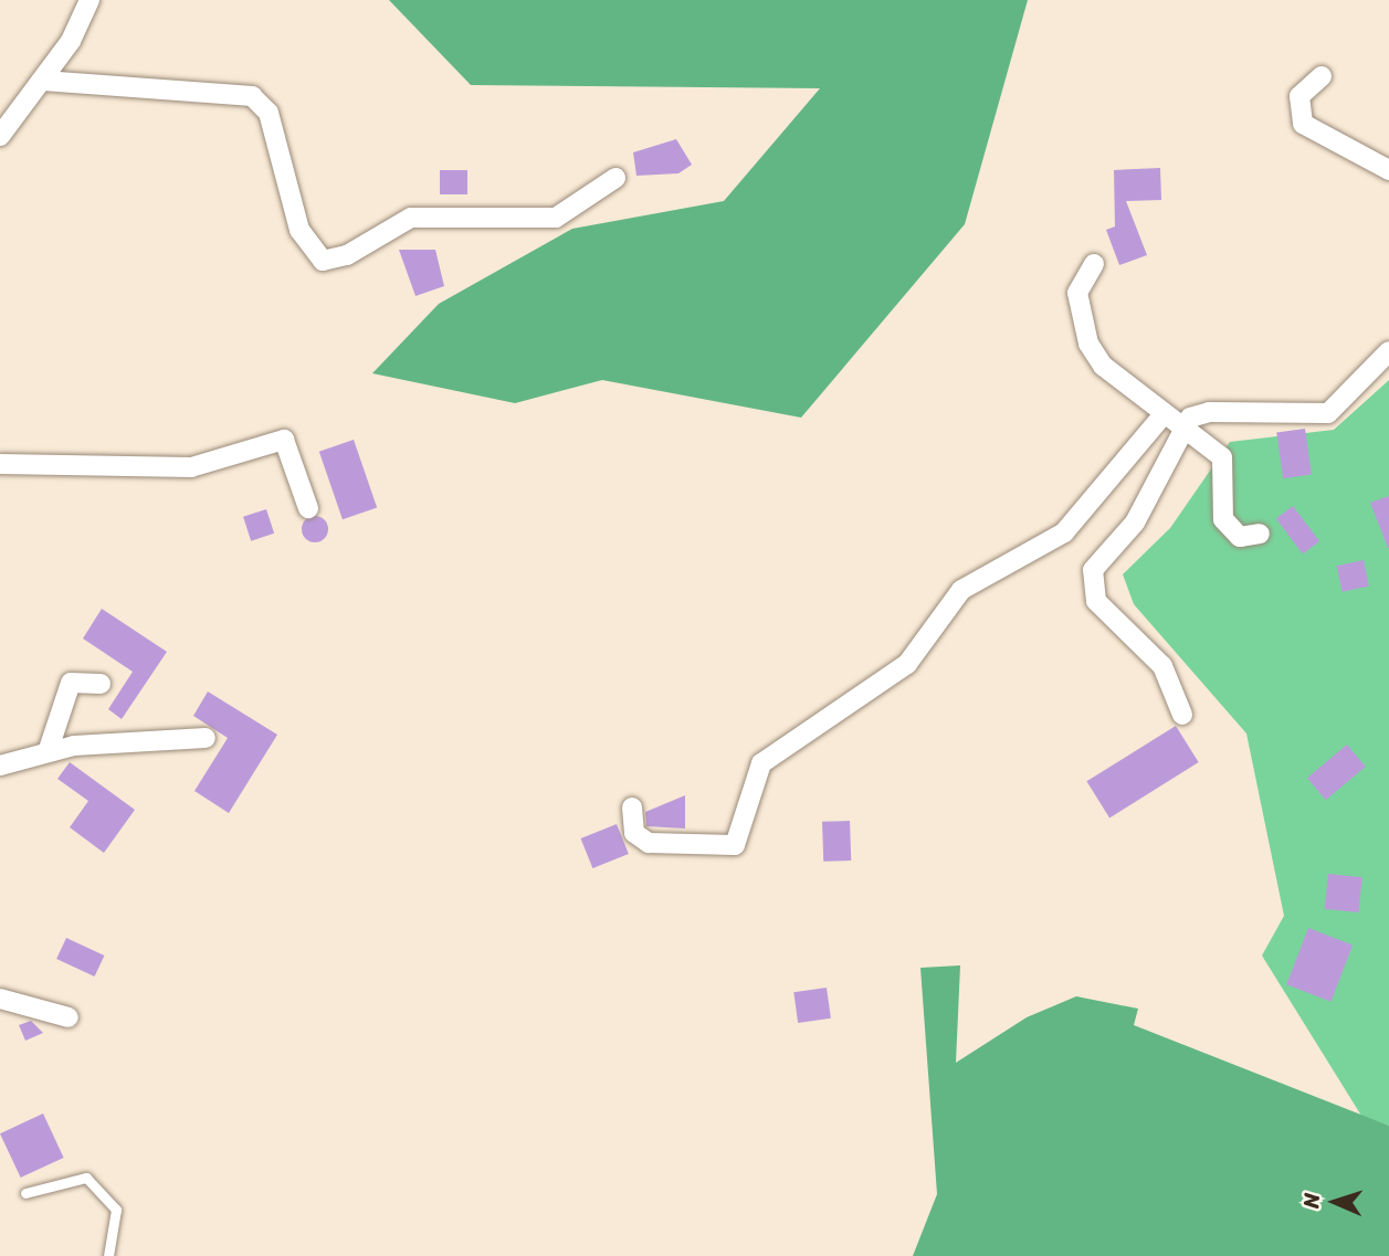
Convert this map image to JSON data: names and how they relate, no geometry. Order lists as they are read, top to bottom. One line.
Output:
{"north":"left"}
